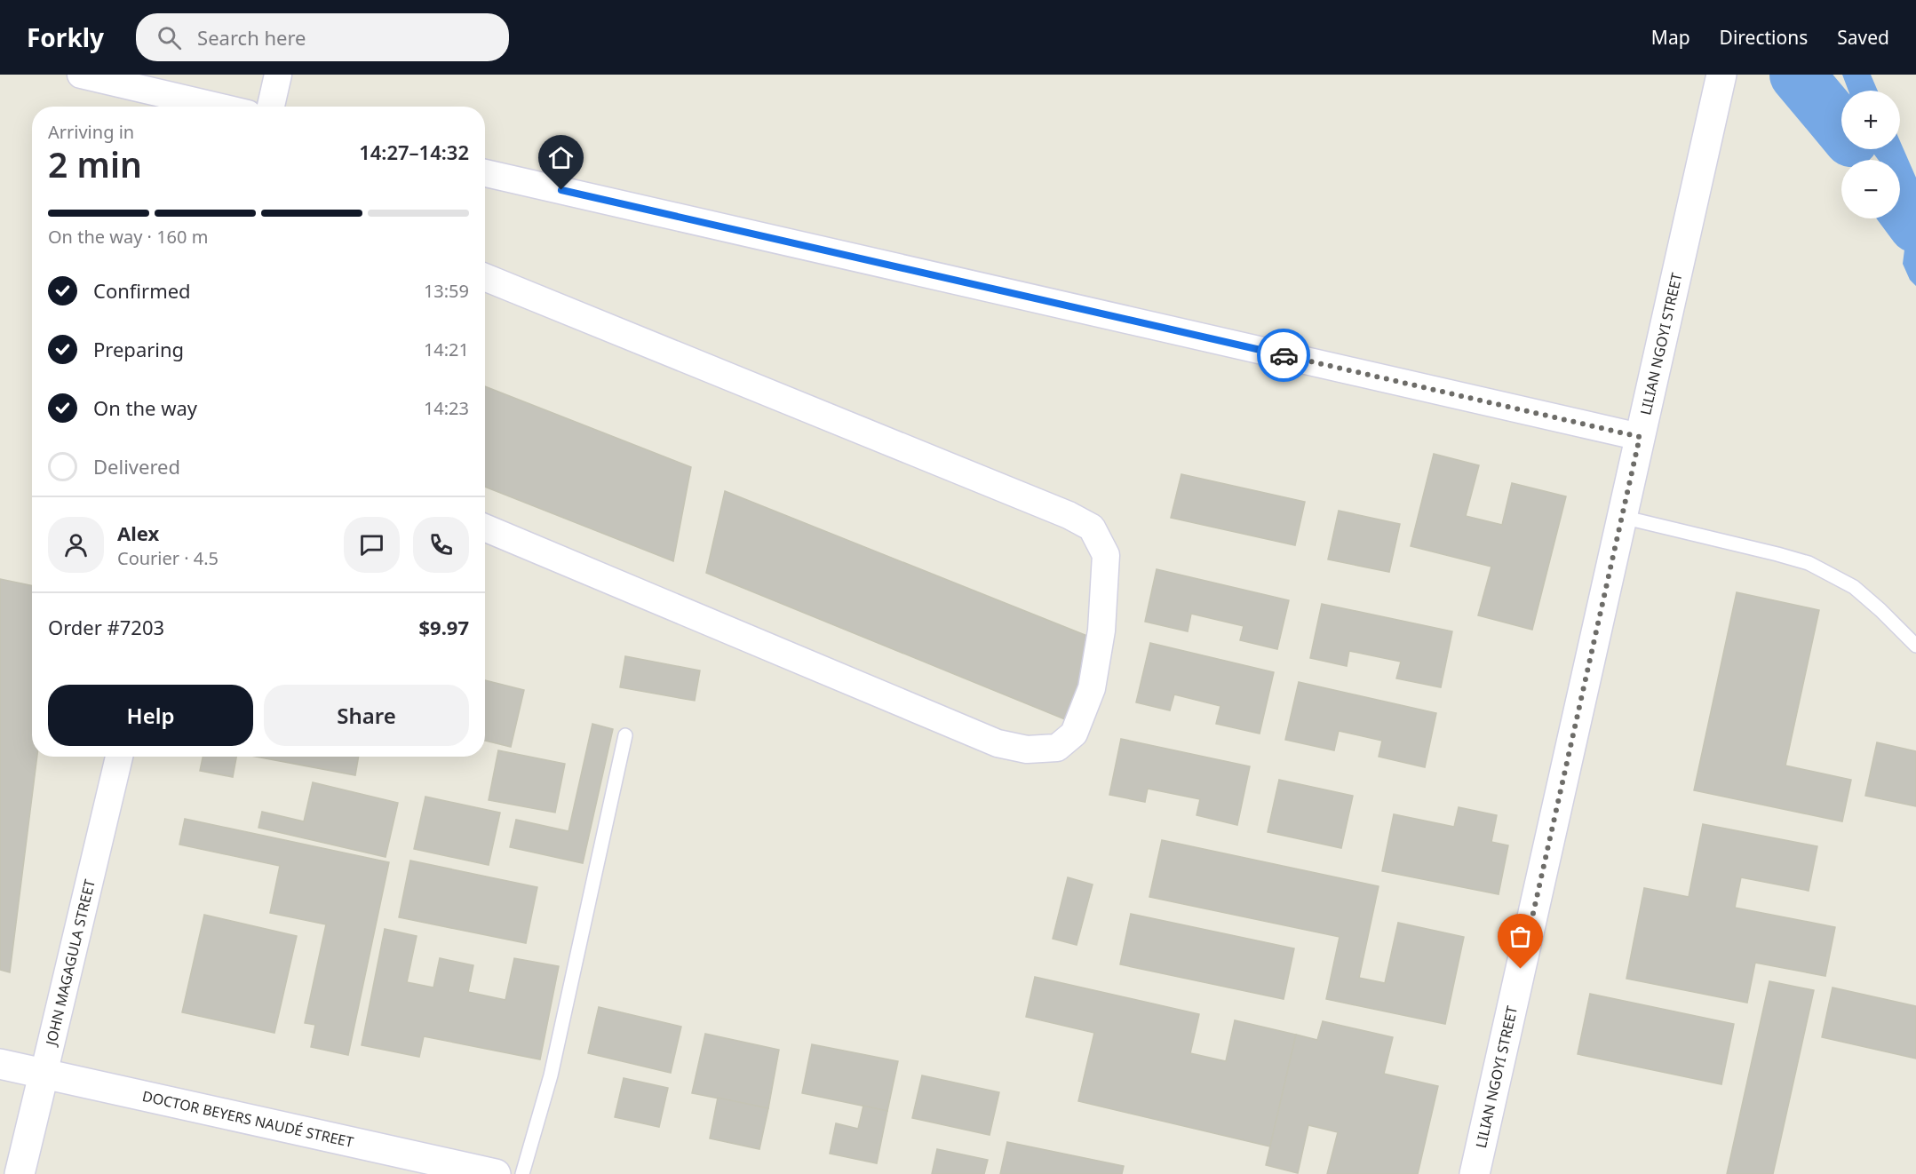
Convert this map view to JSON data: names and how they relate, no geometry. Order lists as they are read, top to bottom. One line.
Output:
{"streets":{"street":["LILIAN NGOYI STREET","JOHN MAGAGULA STREET","DOCTOR BEYERS NAUDÉ STREET"]},"crossings":[["JOHN MAGAGULA STREET","DOCTOR BEYERS NAUDÉ STREET"]],"page":{"header":"Forkly","search":"Search here","nav":["Map","Directions","Saved"],"map_buttons":["+","−"],"heading":["2 min","Arriving in","14:27–14:32"],"panel":["Alex","Courier · 4.5","Order #7203","$9.97"],"bar":"On the way · 160 m","list":[["Confirmed","13:59"],["Preparing","14:21"],["On the way","14:23"],"Delivered"],"buttons":["Help","Share"]}}
